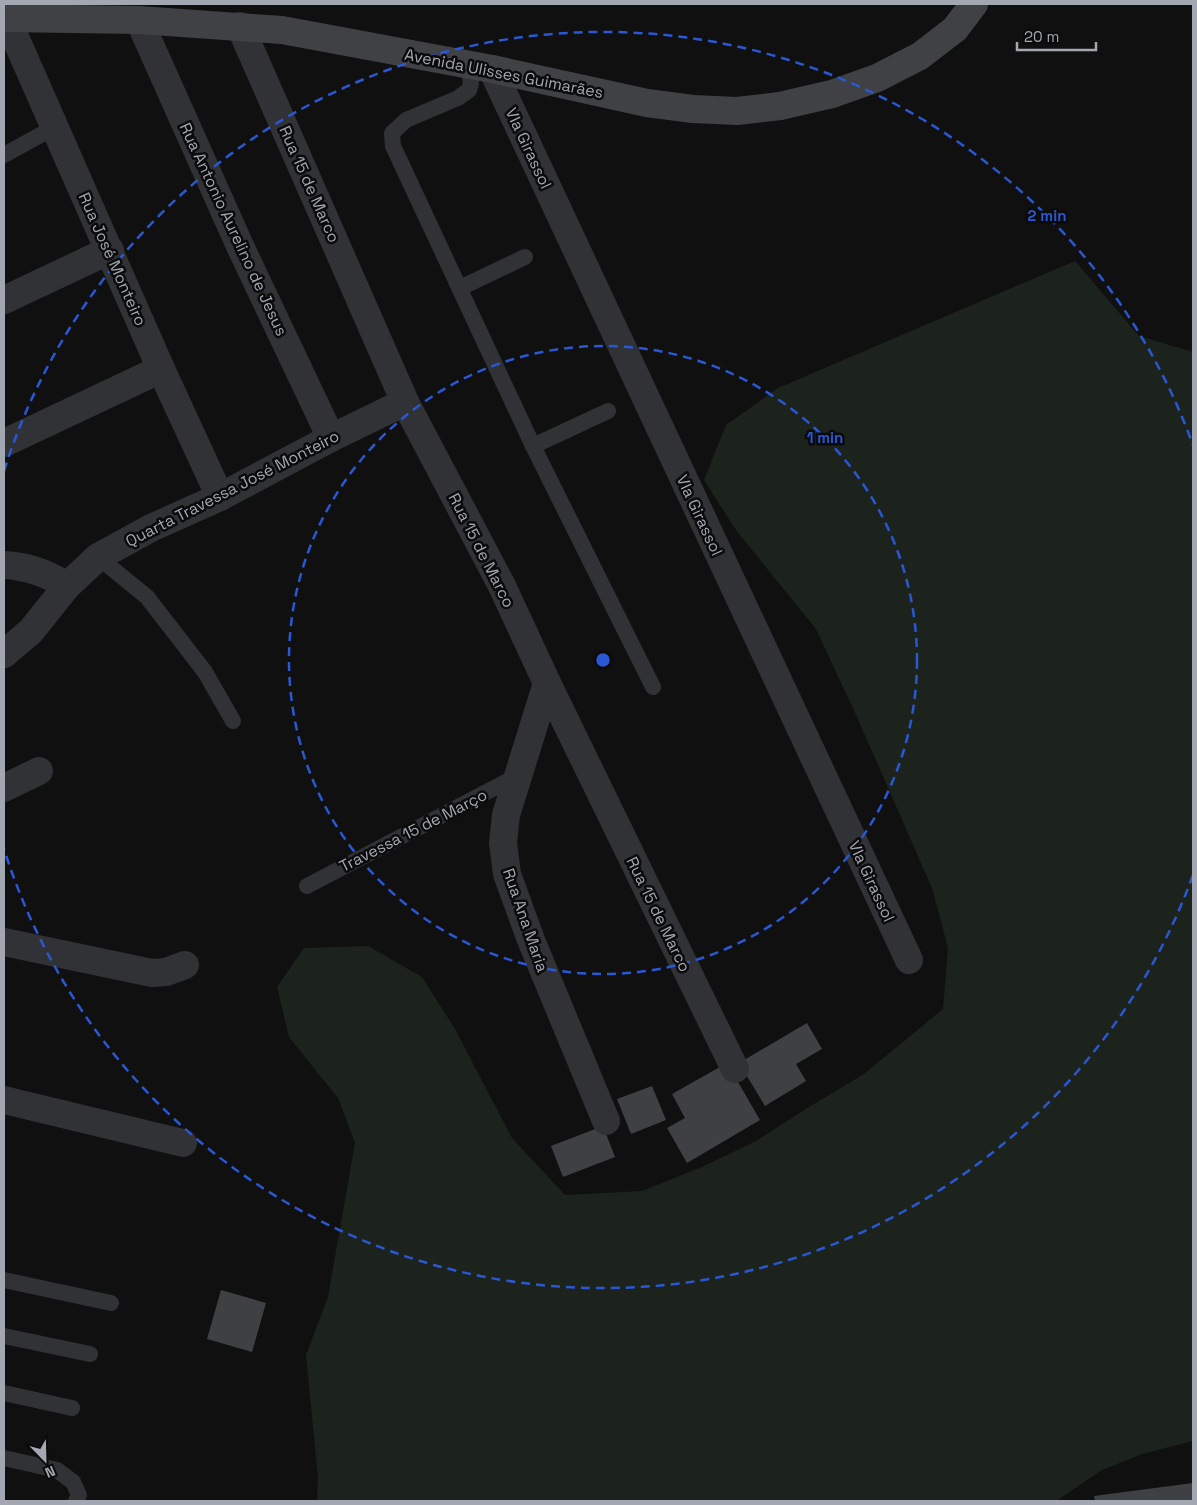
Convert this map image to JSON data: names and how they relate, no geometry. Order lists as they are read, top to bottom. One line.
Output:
{"streets":{"main road":["Avenida Ulisses Guimarães"],"street":["VIa Girassol","Rua 15 de Marco","Rua Antonio Aurelino de Jesus","Rua José Monteiro","Quarta Travessa José Monteiro","Rua Ana Maria"],"lane":["Travessa 15 de Março"]},"crossings":[["Avenida Ulisses Guimarães","VIa Girassol"],["Avenida Ulisses Guimarães","Rua 15 de Marco"],["Avenida Ulisses Guimarães","Rua Antonio Aurelino de Jesus"],["Avenida Ulisses Guimarães","Rua José Monteiro"],["Rua 15 de Marco","Quarta Travessa José Monteiro"],["Rua 15 de Marco","Rua Ana Maria"],["Rua Antonio Aurelino de Jesus","Quarta Travessa José Monteiro"],["Rua José Monteiro","Quarta Travessa José Monteiro"],["Travessa 15 de Março","Rua Ana Maria"]],"scale_bar":"20 m","north":"bottom right","rings":["2 min","1 min"]}
